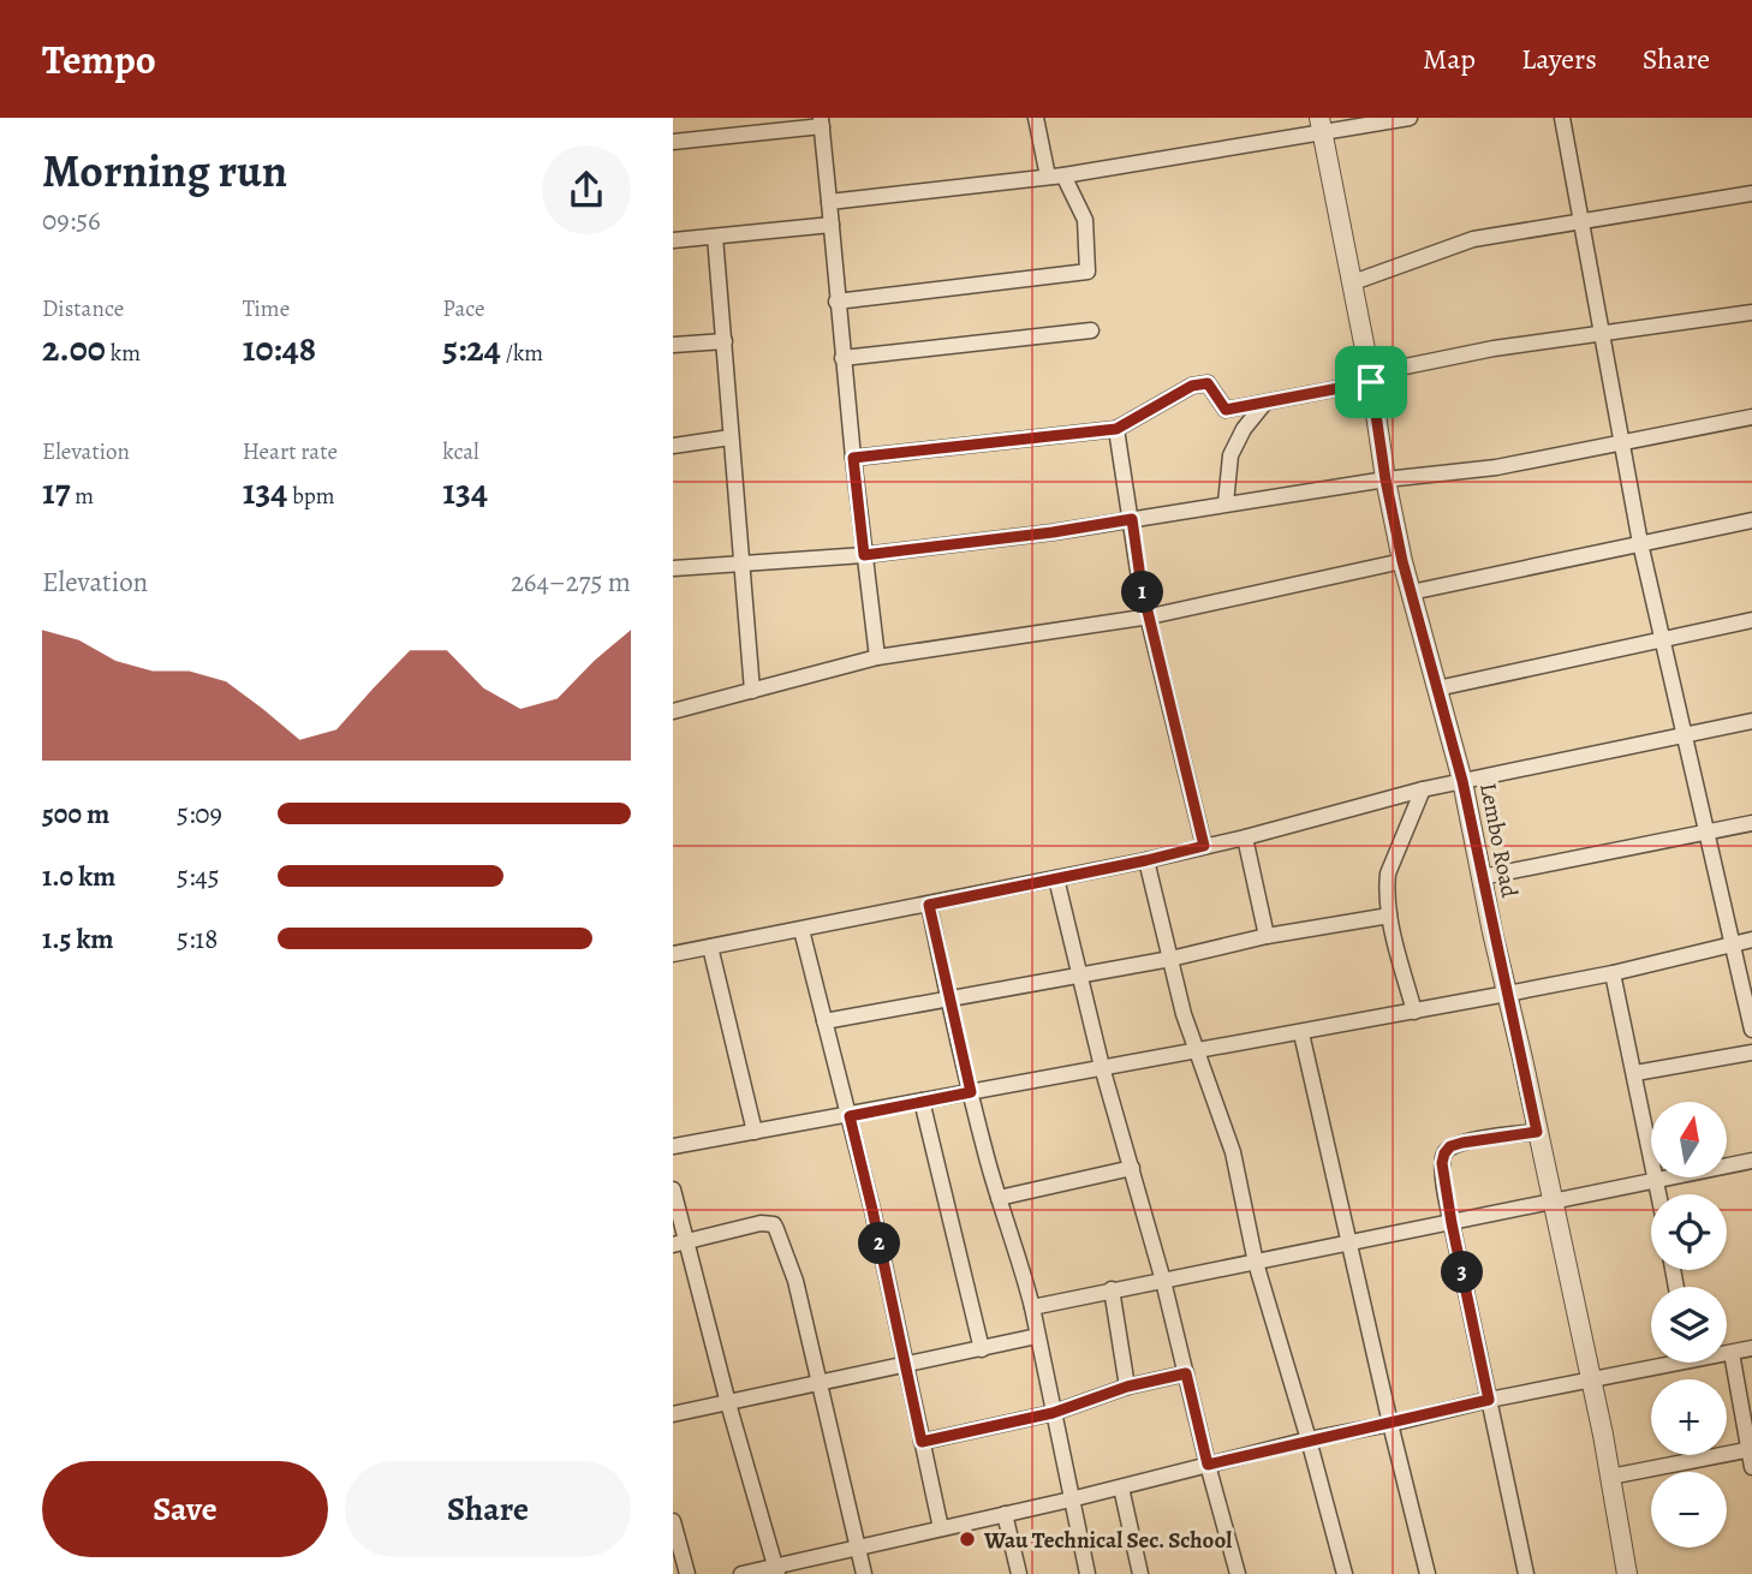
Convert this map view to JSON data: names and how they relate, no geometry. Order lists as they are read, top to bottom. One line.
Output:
{"streets":{"street":["Lembo Road"]},"places":["Wau Technical Sec. School"],"north":"top","page":{"header":"Tempo","nav":["Map","Layers","Share"],"heading":["Morning run","09:56"],"stats":[["Distance","2.00 km"],["Time","10:48"],["Pace","5:24 /km"],["Elevation","17 m"],["Heart rate","134 bpm"],["kcal","134"]],"chart":["Elevation","264–275 m"],"pins":["1","2","3"],"list":[{"name":"500 m","note":"5:09"},{"name":"1.0 km","note":"5:45"},{"name":"1.5 km","note":"5:18"}],"map_buttons":["+","−"],"buttons":["Save","Share"]}}
